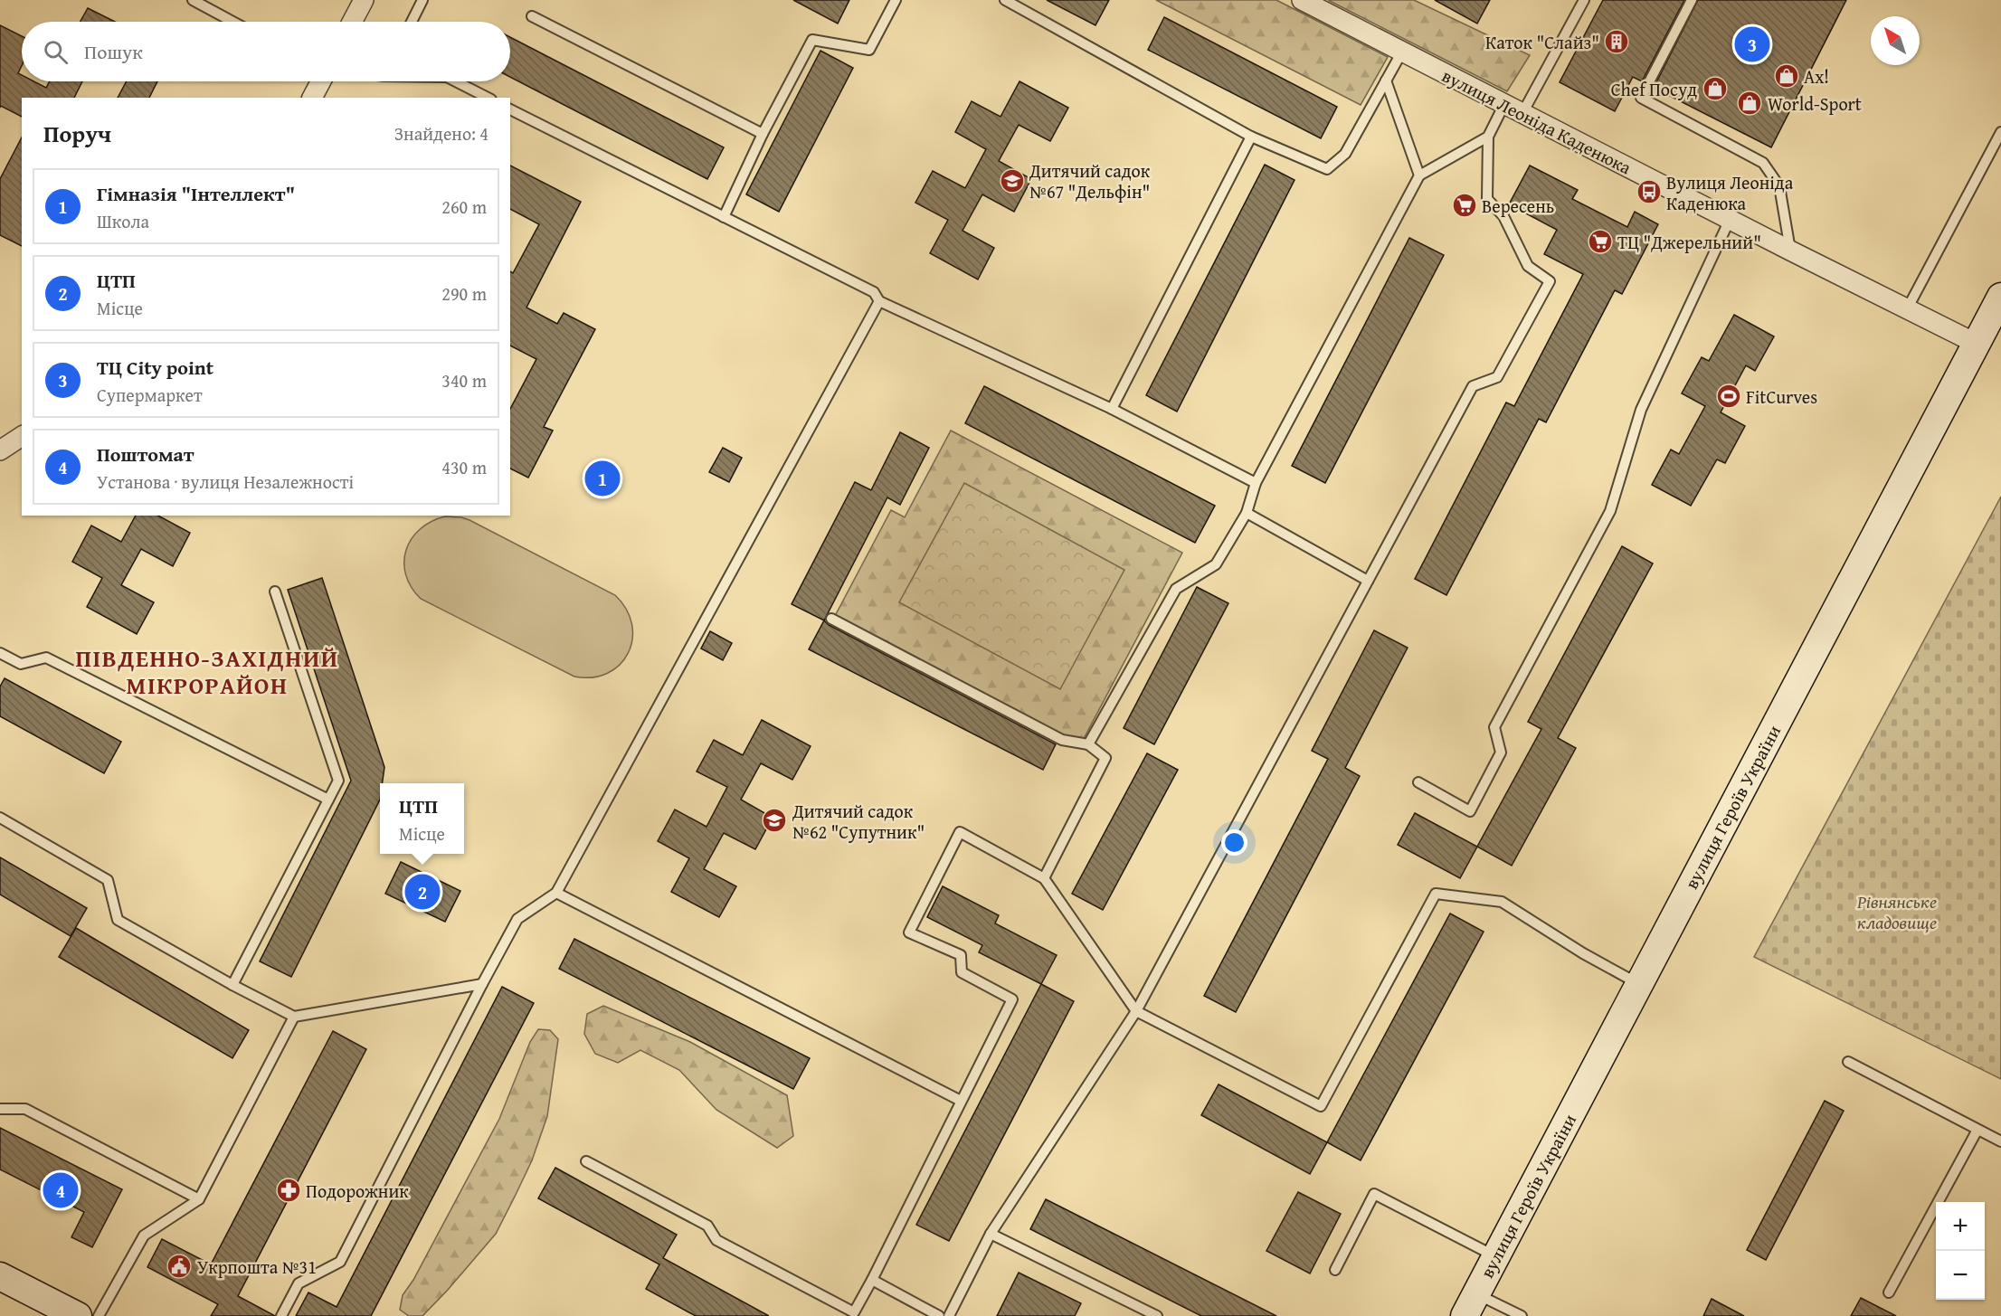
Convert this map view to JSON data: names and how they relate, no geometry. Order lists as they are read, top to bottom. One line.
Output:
{"streets":{"main road":["вулиця Героїв України"],"street":["вулиця Леоніда Каденюка"]},"crossings":[["вулиця Леоніда Каденюка","вулиця Героїв України"]],"districts":["ПІВДЕННО-ЗАХІДНИЙ МІКРОРАЙОН"],"parks":["Рівнянське кладовище"],"places":{"building":["Каток \"Слайз\""],"shop":["Ах!","Chef Посуд","World-Sport"],"school or university":["Дитячий садок №67 \"Дельфін\"","Дитячий садок №62 \"Супутник\""],"bus stop":["Вулиця Леоніда Каденюка"],"supermarket":["Вересень","ТЦ \"Джерельний\""],"sports":["FitCurves"],"pharmacy":["Подорожник"],"public building":["Укрпошта №31"]},"north":"top left","page":{"search":"Пошук","pins":["3","1","2","4"],"heading":["Поруч","Знайдено: 4"],"list":[{"mark":"1","name":"Гімназія \"Інтеллект\"","note":"Школа","value":"260 m"},{"mark":"2","name":"ЦТП","note":"Місце","value":"290 m"},{"mark":"3","name":"ТЦ City point","note":"Супермаркет","value":"340 m"},{"mark":"4","name":"Поштомат","note":"Установа · вулиця Незалежності","value":"430 m"}],"popup":["ЦТП","Місце"],"map_buttons":["+","−"]}}
